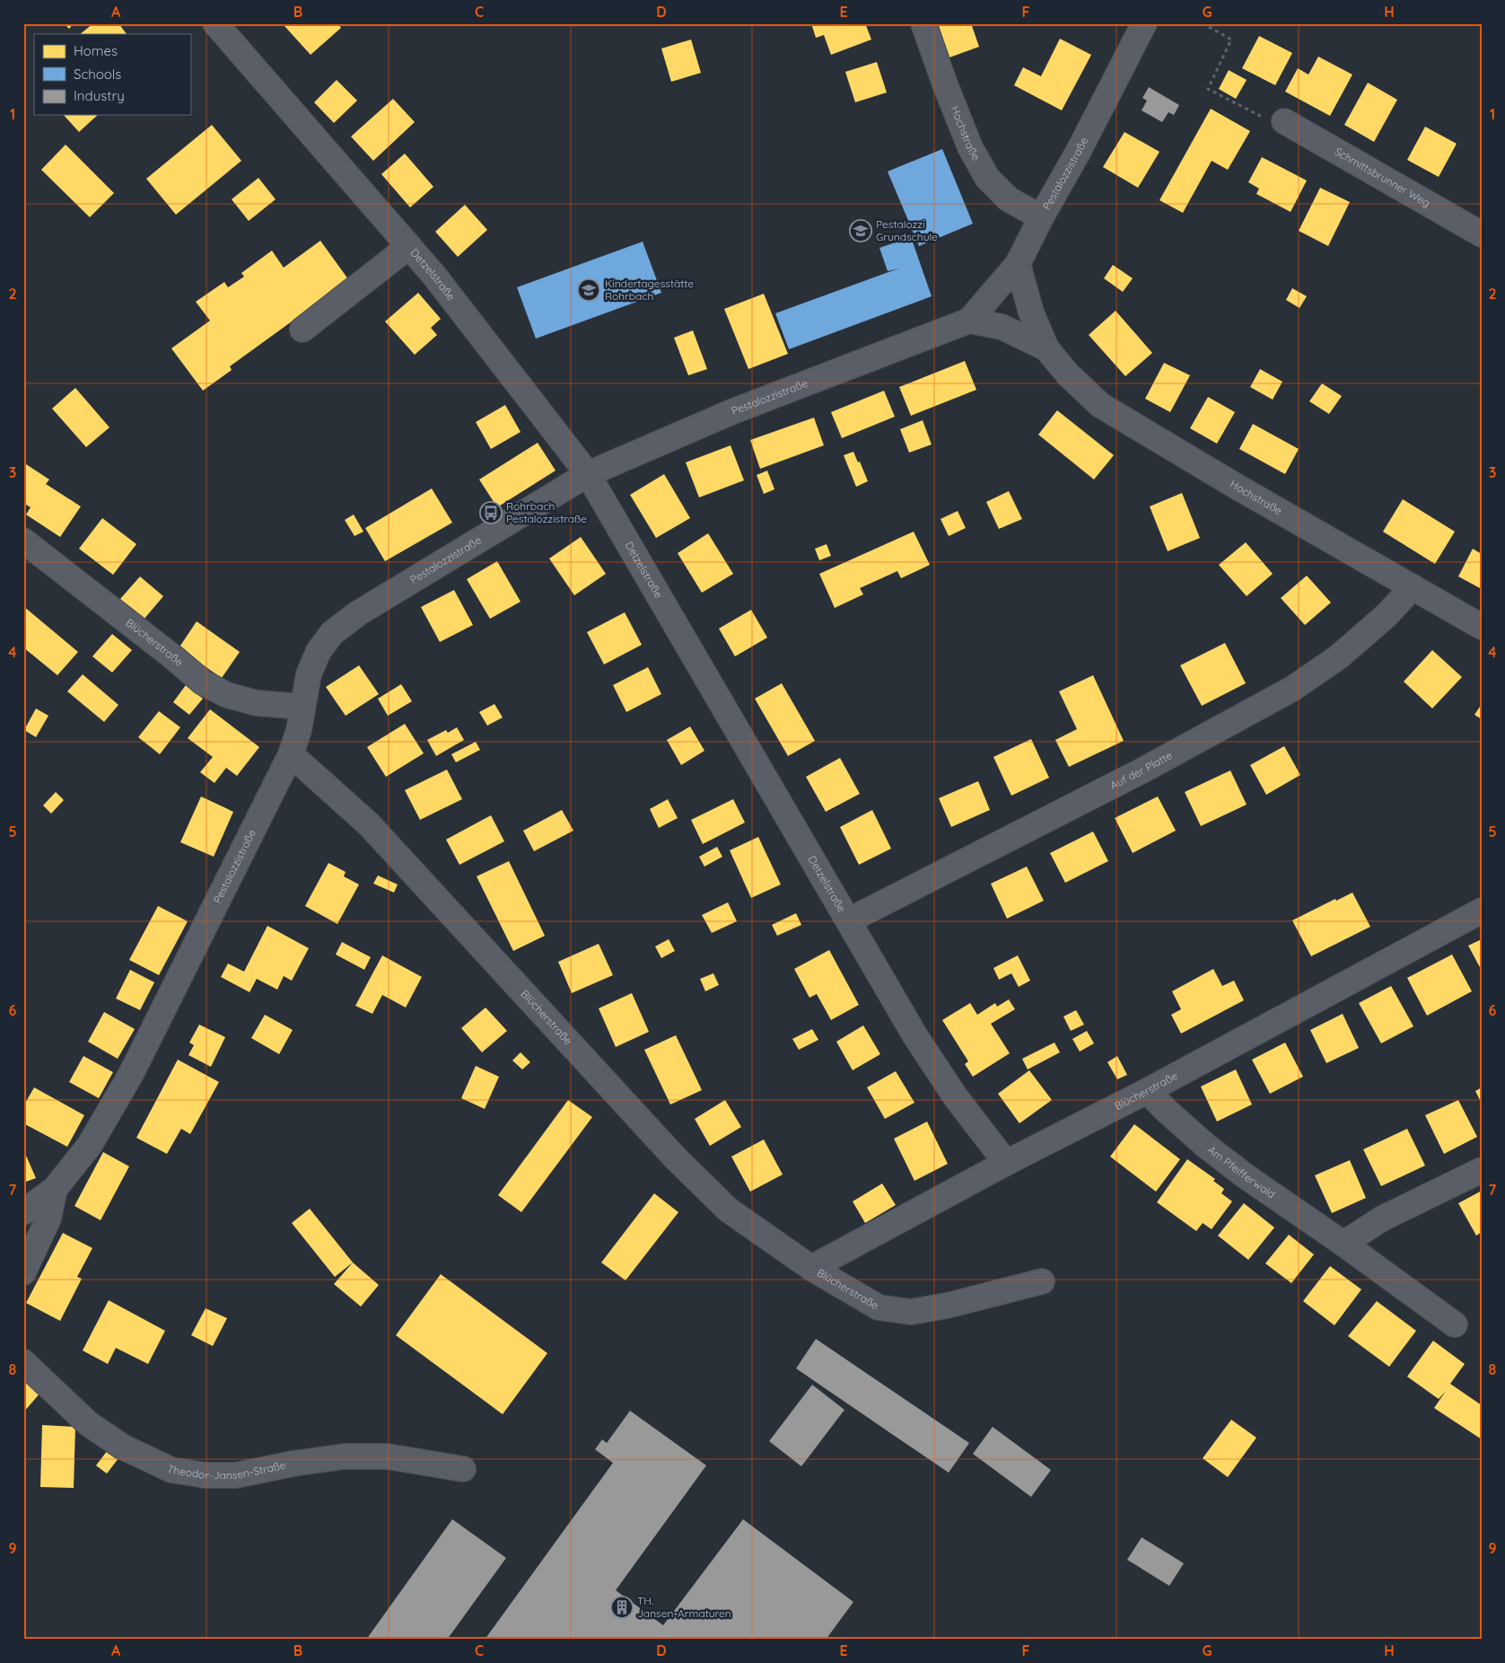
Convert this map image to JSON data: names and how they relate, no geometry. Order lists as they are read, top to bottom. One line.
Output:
{"streets":{"street":["Hochstraße","Pestalozzistraße","Schmittsbrunner Weg","Detzelstraße","Blücherstraße","Auf der Platte","Am Pfeifferwald","Theodor-Jansen-Straße"]},"crossings":[["Hochstraße","Pestalozzistraße"],["Hochstraße","Auf der Platte"],["Pestalozzistraße","Detzelstraße"],["Pestalozzistraße","Blücherstraße"],["Detzelstraße","Blücherstraße"],["Detzelstraße","Auf der Platte"],["Blücherstraße","Am Pfeifferwald"]],"places":{"school or university":["Pestalozzi Grundschule","Kindertagesstätte Rohrbach"],"bus stop":["Rohrbach Pestalozzistraße"],"building":["TH. Jansen-Armaturen"]},"legend":["Homes","Schools","Industry"],"grid":{"columns":["A","B","C","D","E","F","G","H"],"rows":["1","2","3","4","5","6","7","8","9"]}}
